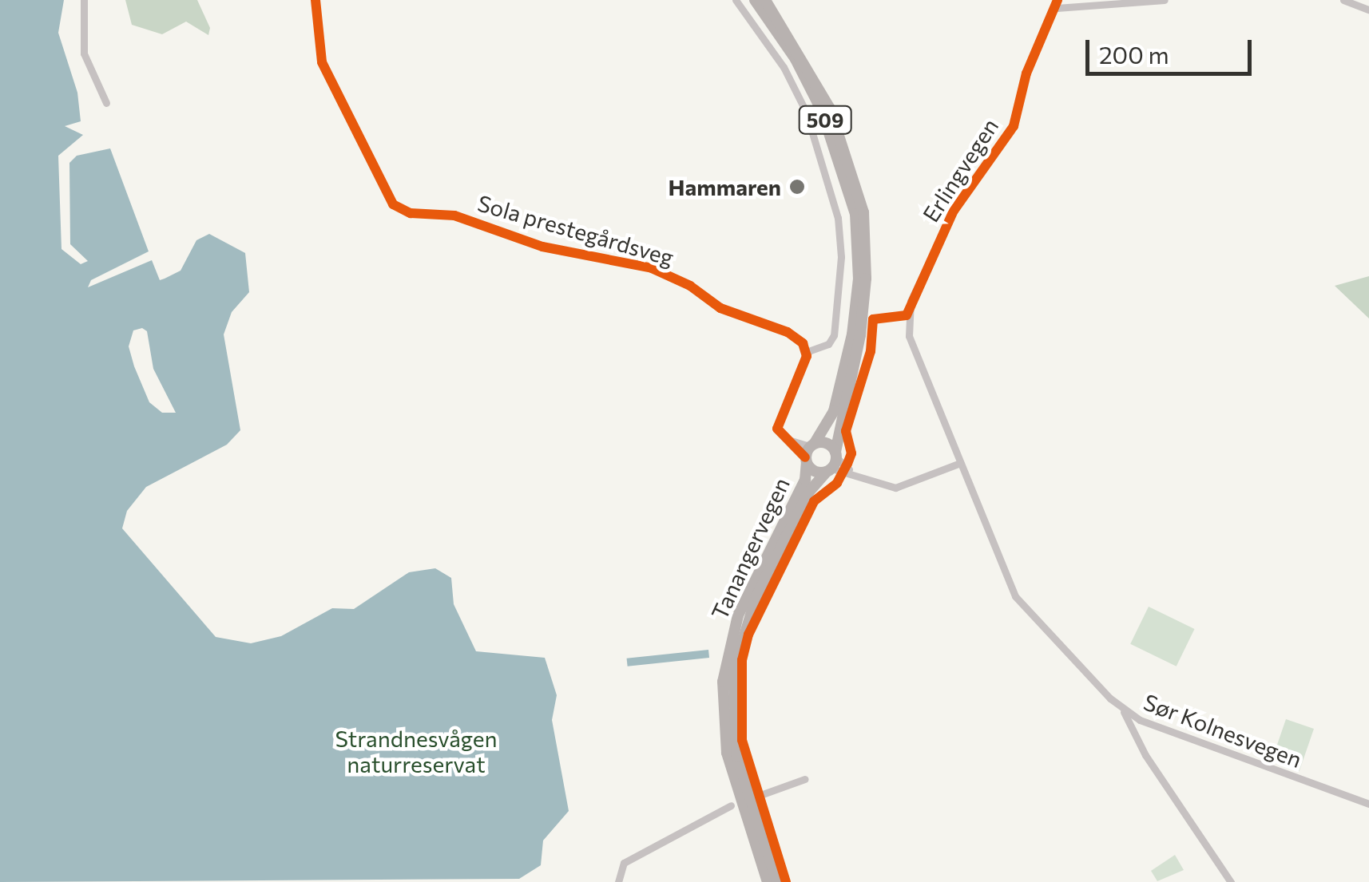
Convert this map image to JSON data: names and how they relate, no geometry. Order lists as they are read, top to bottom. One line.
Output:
{"streets":{"highway":["509","Tanangervegen"],"street":["Erlingvegen","Sola prestegårdsveg","Sør Kolnesvegen"]},"crossings":[["Erlingvegen","Sør Kolnesvegen"]],"parks":["Strandnesvågen naturreservat"],"places":["Hammaren"],"scale_bar":"200 m"}
